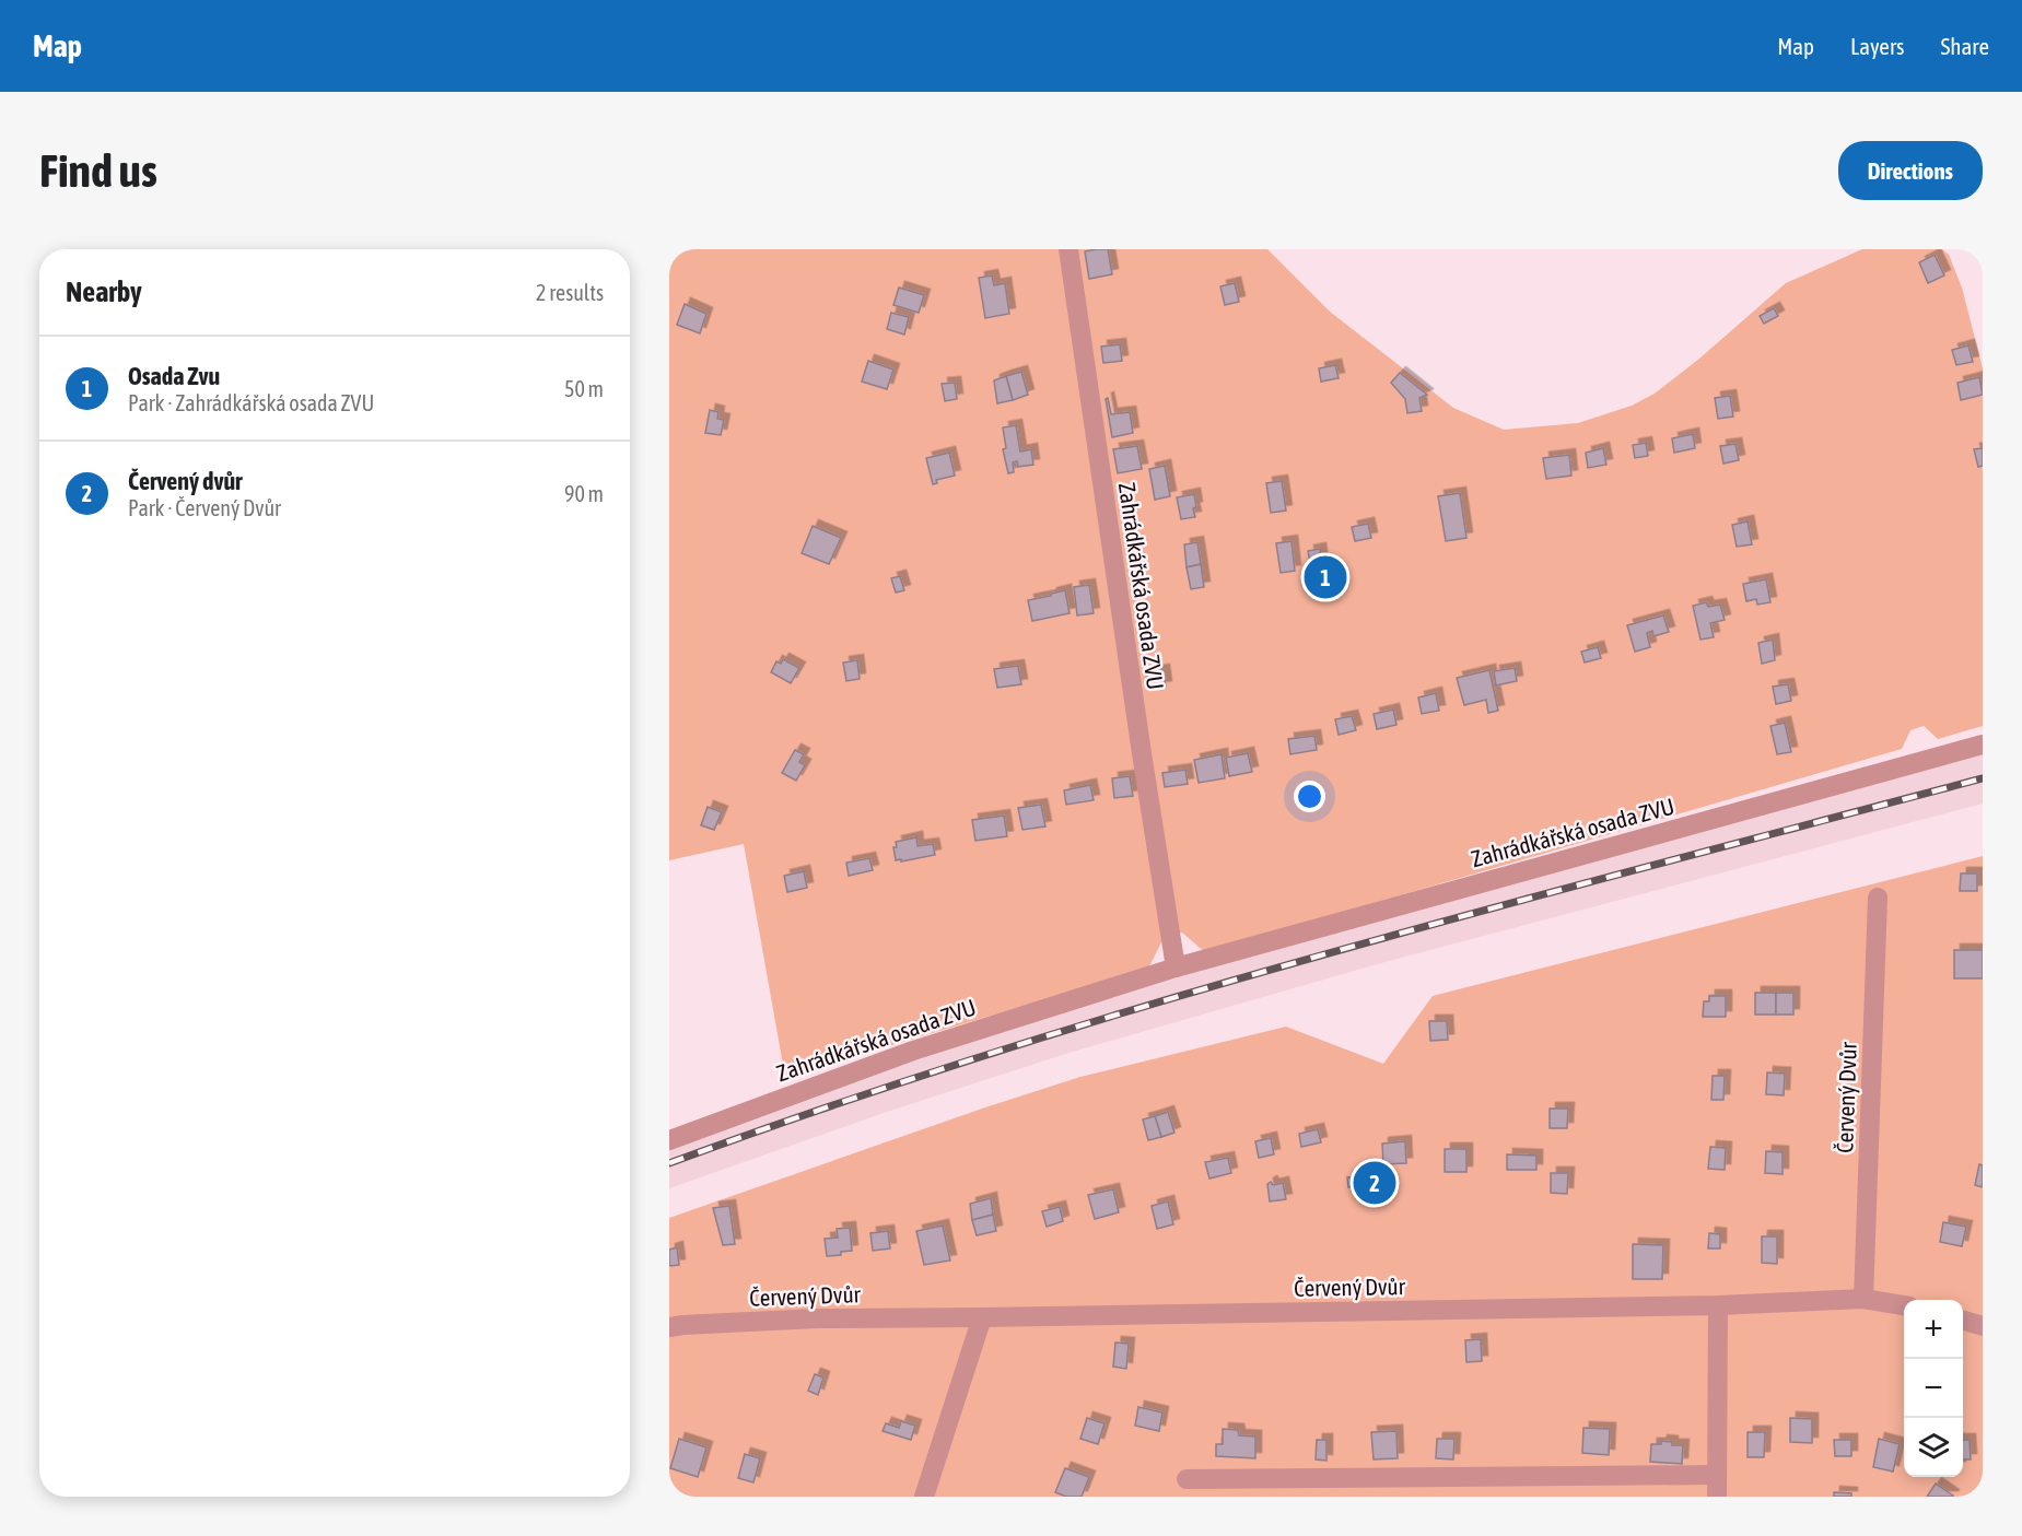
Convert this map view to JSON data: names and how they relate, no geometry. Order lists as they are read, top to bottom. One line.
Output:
{"streets":{"street":["Zahrádkářská osada ZVU","Červený Dvůr"]},"page":{"header":"Map","nav":["Map","Layers","Share"],"buttons":"Directions","title":"Find us","heading":["Nearby","2 results"],"list":[{"mark":"1","name":"Osada Zvu","note":"Park · Zahrádkářská osada ZVU","value":"50 m"},{"mark":"2","name":"Červený dvůr","note":"Park · Červený Dvůr","value":"90 m"}],"pins":["1","2"],"map_buttons":["+","−"]}}
